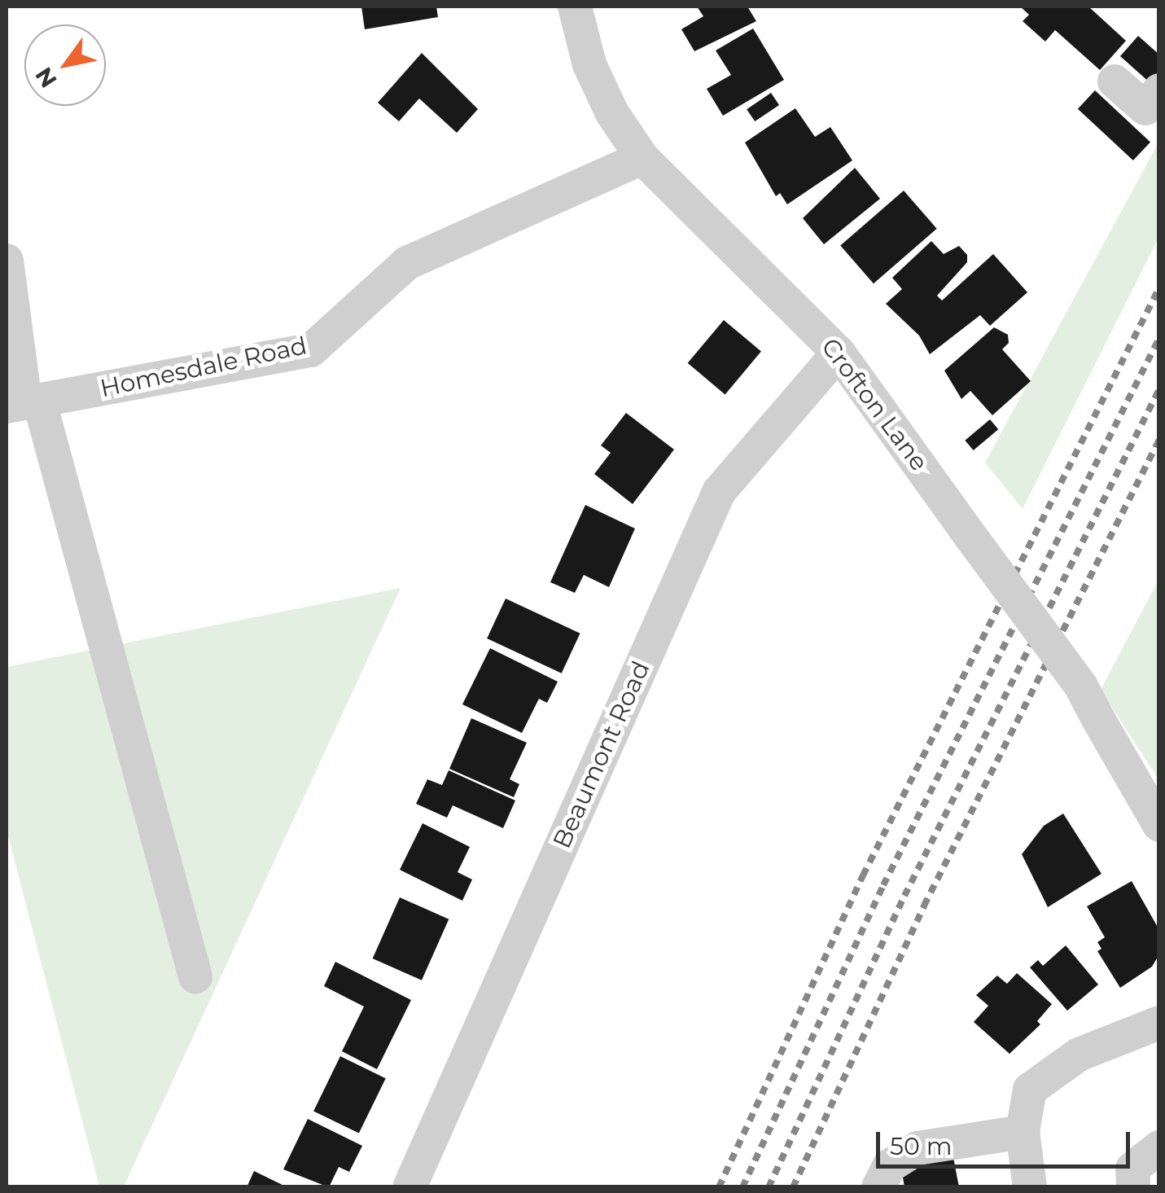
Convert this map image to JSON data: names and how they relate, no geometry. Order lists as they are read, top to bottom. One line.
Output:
{"streets":{"street":["Homesdale Road","Crofton Lane","Beaumont Road"]},"crossings":[["Homesdale Road","Crofton Lane"],["Crofton Lane","Beaumont Road"]],"scale_bar":"50 m","north":"bottom left"}
